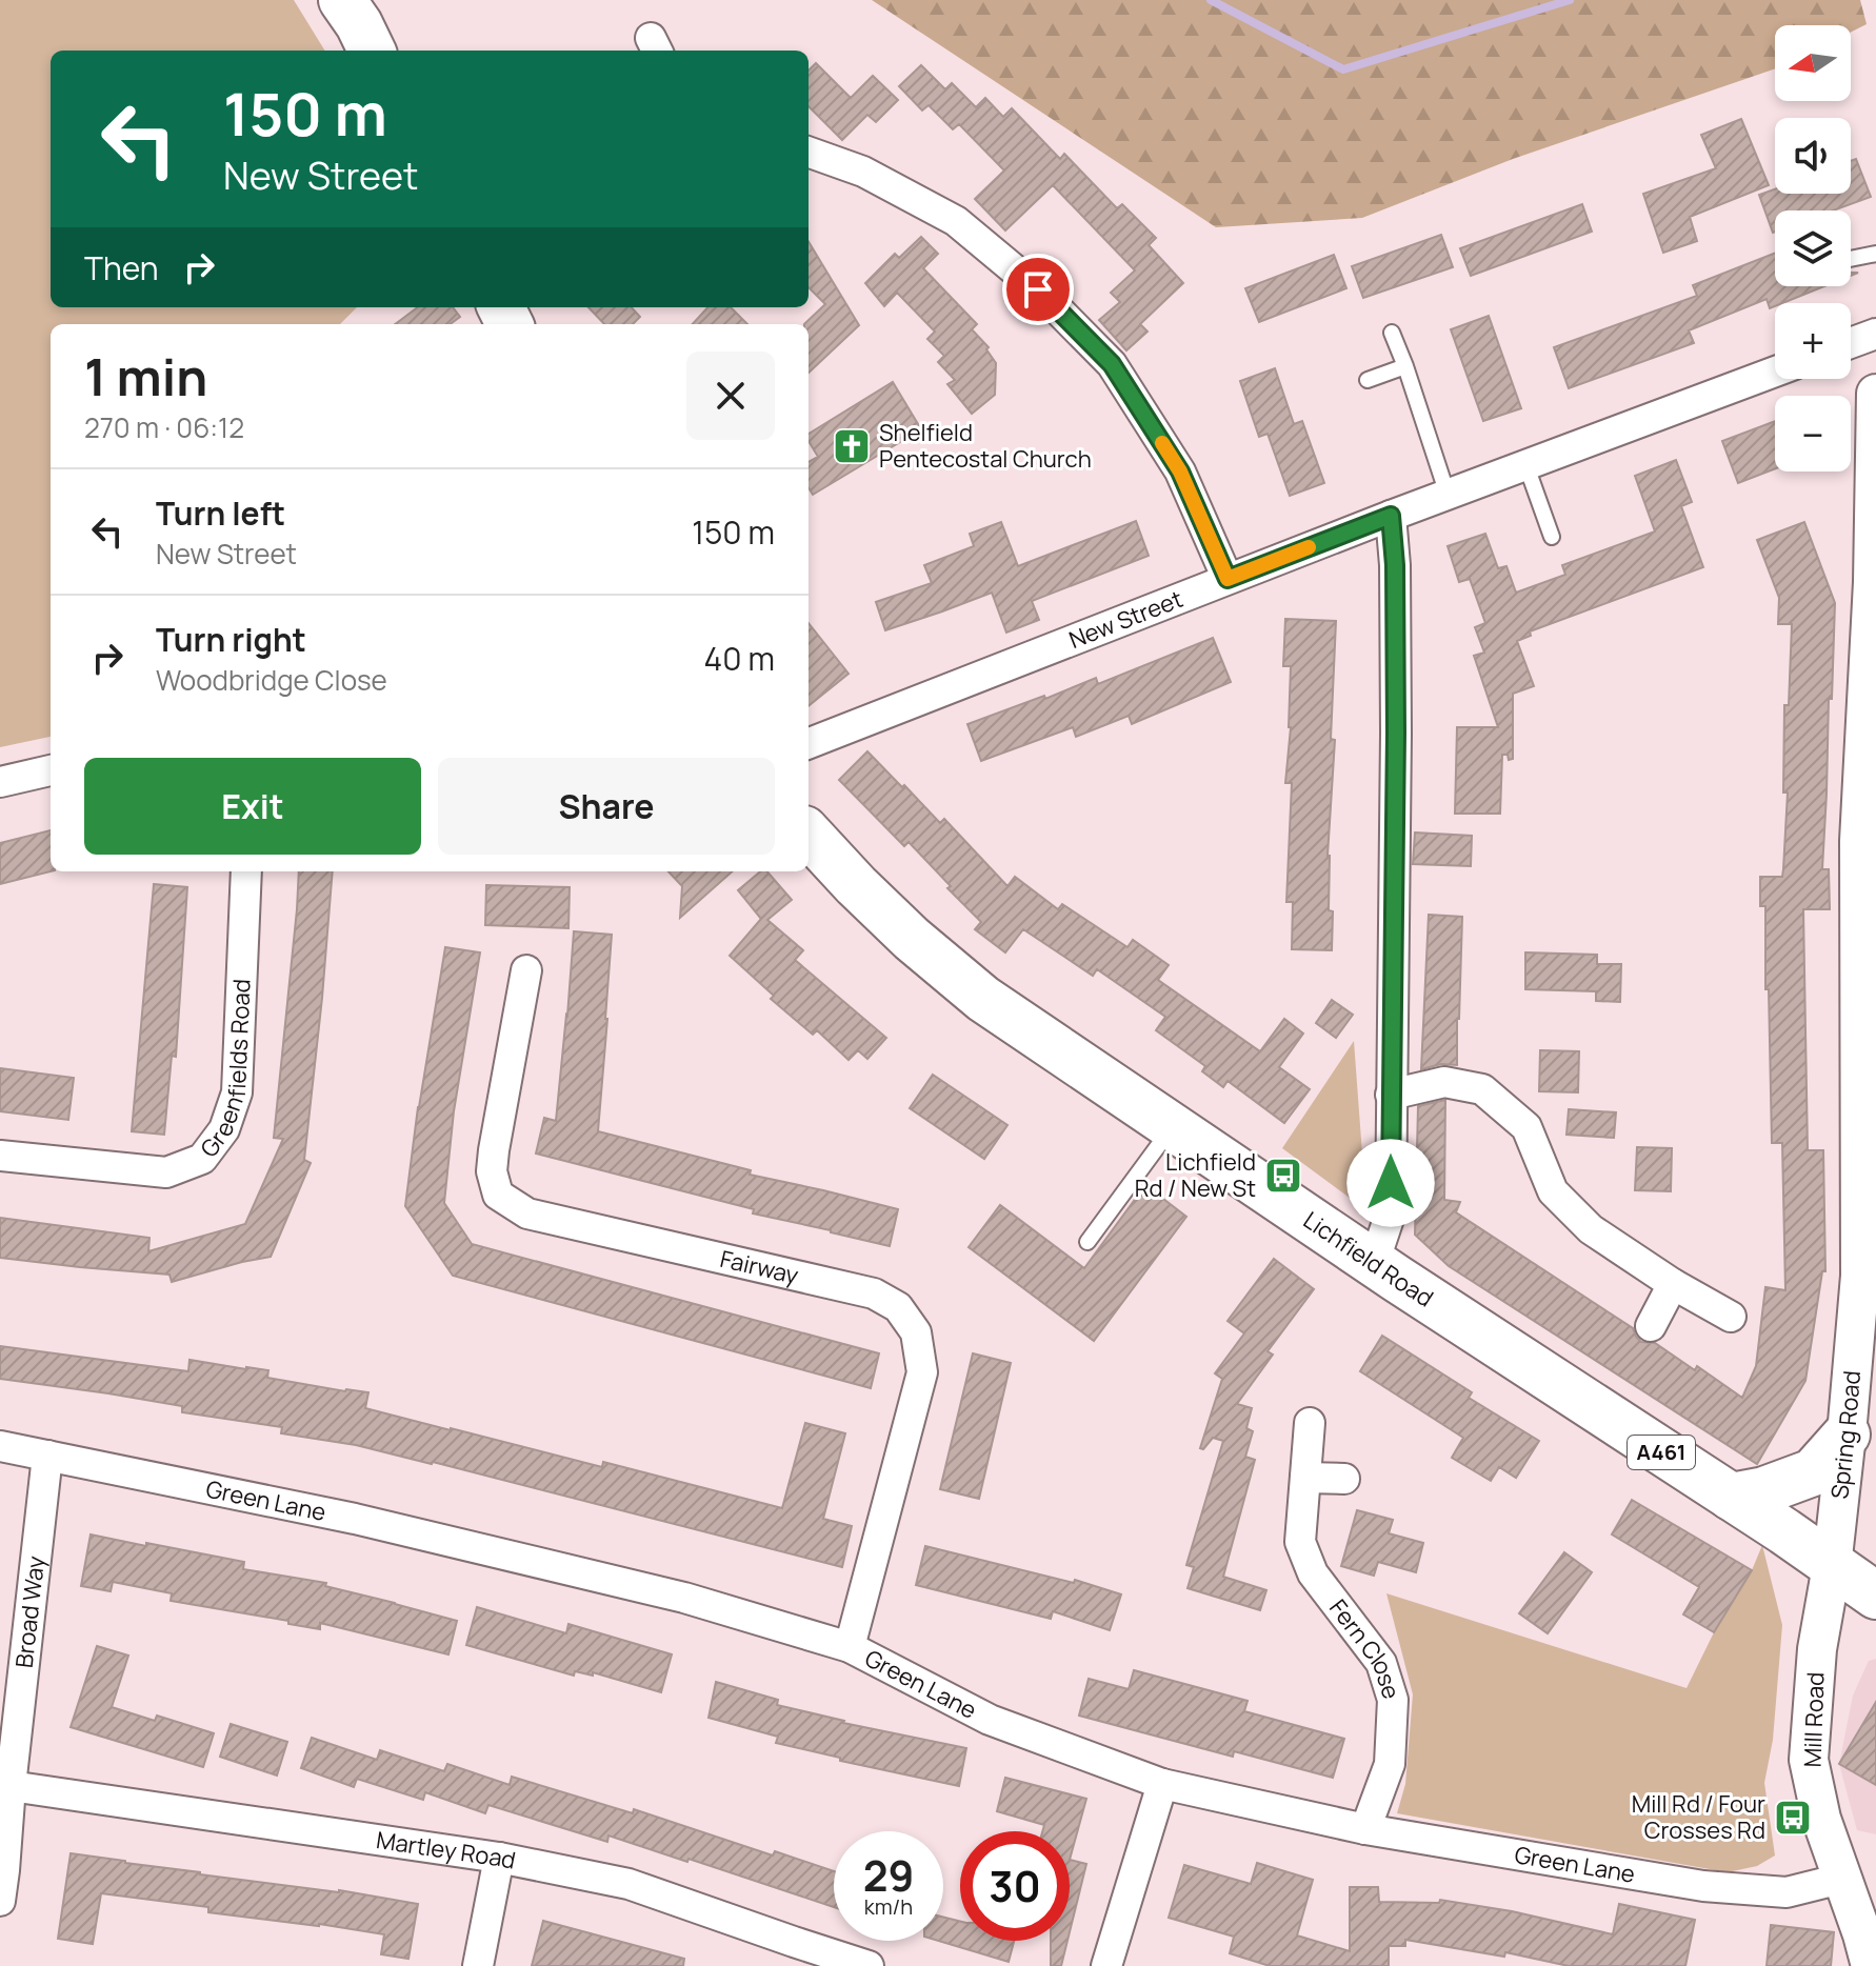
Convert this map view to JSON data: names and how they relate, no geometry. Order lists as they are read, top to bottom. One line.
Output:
{"streets":{"highway":["Lichfield Road","A461"],"street":["New Street","Greenfields Road","Fairway","Spring Road","Green Lane","Broad Way","Fern Close","Mill Road","Martley Road"]},"crossings":[["Lichfield Road","Spring Road"],["Lichfield Road","Mill Road"],["Fairway","Green Lane"],["Spring Road","Mill Road"],["Green Lane","Broad Way"],["Green Lane","Fern Close"],["Green Lane","Mill Road"],["Broad Way","Martley Road"]],"places":{"church":["Shelfield Pentecostal Church"],"bus stop":["Lichfield Rd / New St","Mill Rd / Four Crosses Rd"]},"north":"left","page":{"map_buttons":["+","−"],"turn":["150 m","New Street"],"then":"Then","heading":["1 min","270 m · 06:12"],"list":[{"name":"Turn left","note":"New Street","value":"150 m"},{"name":"Turn right","note":"Woodbridge Close","value":"40 m"}],"buttons":["Exit","Share"],"speed":"29 km/h","limit":"30"}}
